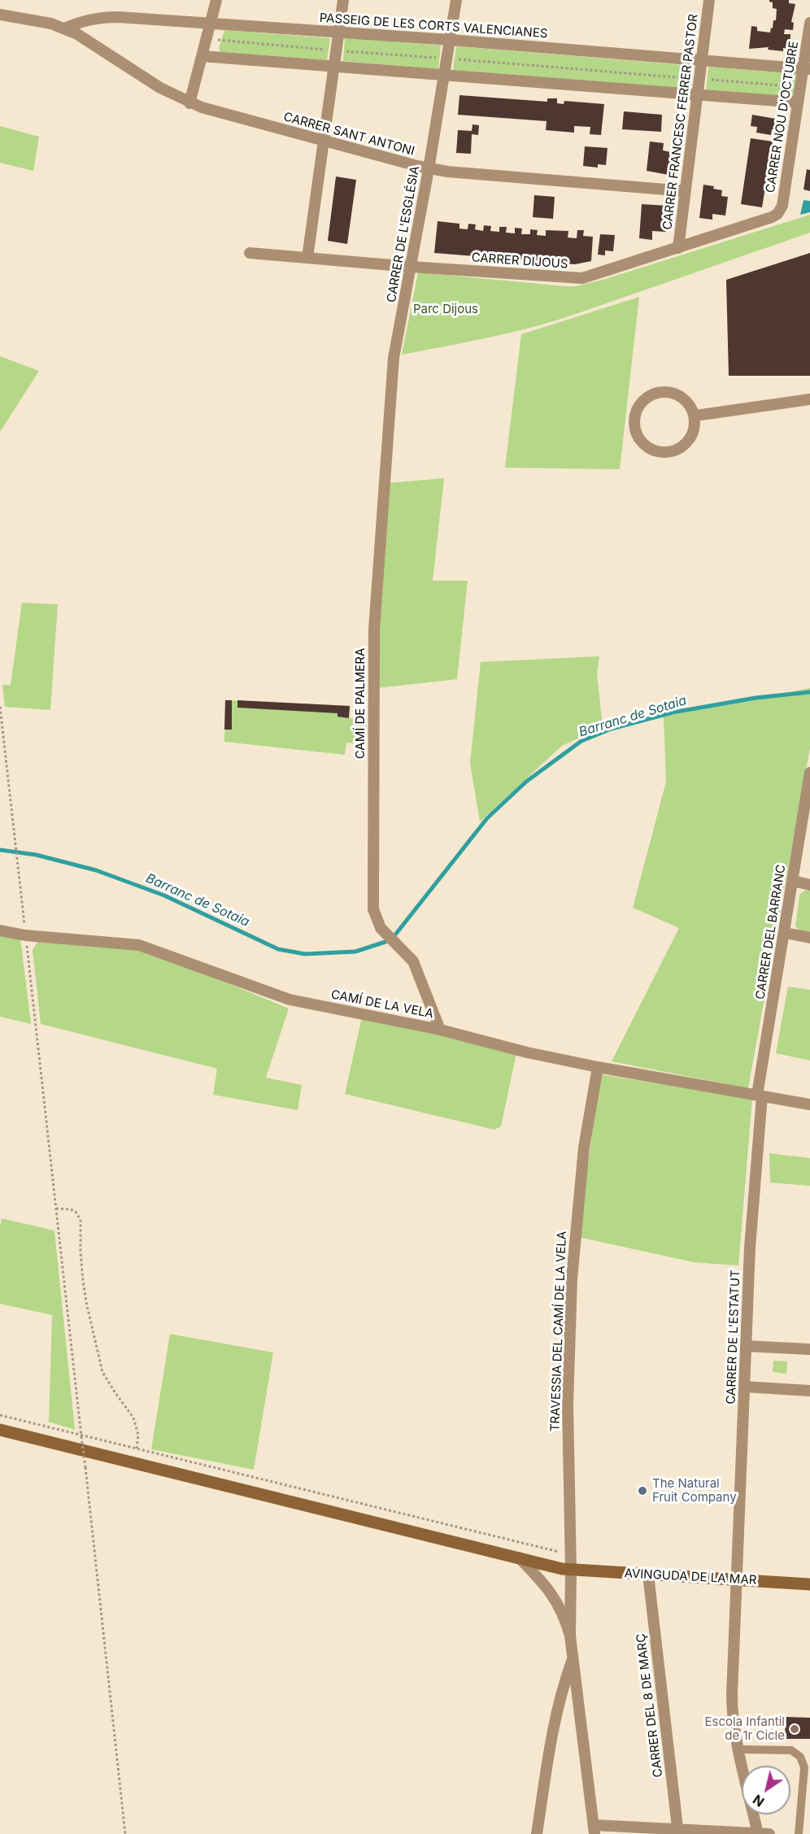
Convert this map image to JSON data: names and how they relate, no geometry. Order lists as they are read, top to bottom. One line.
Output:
{"streets":{"main road":["AVINGUDA DE LA MAR"],"street":["PASSEIG DE LES CORTS VALENCIANES","CARRER NOU D'OCTUBRE","CARRER FRANCESC FERRER PASTOR","CARRER SANT ANTONI","CARRER DE L'ESGLÉSIA","CARRER DIJOUS","CAMÍ DE PALMERA","CARRER DEL BARRANC","CAMÍ DE LA VELA","TRAVESSIA DEL CAMÍ DE LA VELA","CARRER DE L'ESTATUT","CARRER DEL 8 DE MARÇ"]},"crossings":[["PASSEIG DE LES CORTS VALENCIANES","CARRER NOU D'OCTUBRE"],["PASSEIG DE LES CORTS VALENCIANES","CARRER FRANCESC FERRER PASTOR"],["PASSEIG DE LES CORTS VALENCIANES","CARRER SANT ANTONI"],["PASSEIG DE LES CORTS VALENCIANES","CARRER DE L'ESGLÉSIA"],["CARRER NOU D'OCTUBRE","CARRER DIJOUS"],["CARRER FRANCESC FERRER PASTOR","CARRER SANT ANTONI"],["CARRER FRANCESC FERRER PASTOR","CARRER DIJOUS"],["CARRER SANT ANTONI","CARRER DE L'ESGLÉSIA"],["CARRER DE L'ESGLÉSIA","CARRER DIJOUS"],["CARRER DE L'ESGLÉSIA","CAMÍ DE PALMERA"],["CAMÍ DE PALMERA","CAMÍ DE LA VELA"],["CARRER DEL BARRANC","CAMÍ DE LA VELA"],["CARRER DEL BARRANC","CARRER DE L'ESTATUT"],["CAMÍ DE LA VELA","TRAVESSIA DEL CAMÍ DE LA VELA"],["CAMÍ DE LA VELA","CARRER DE L'ESTATUT"],["TRAVESSIA DEL CAMÍ DE LA VELA","AVINGUDA DE LA MAR"],["CARRER DE L'ESTATUT","AVINGUDA DE LA MAR"],["AVINGUDA DE LA MAR","CARRER DEL 8 DE MARÇ"]],"water":["Barranc de Sotaia"],"parks":["Parc Dijous"],"places":["The Natural Fruit Company","Escola Infantil de 1r Cicle"],"north":"bottom left"}
